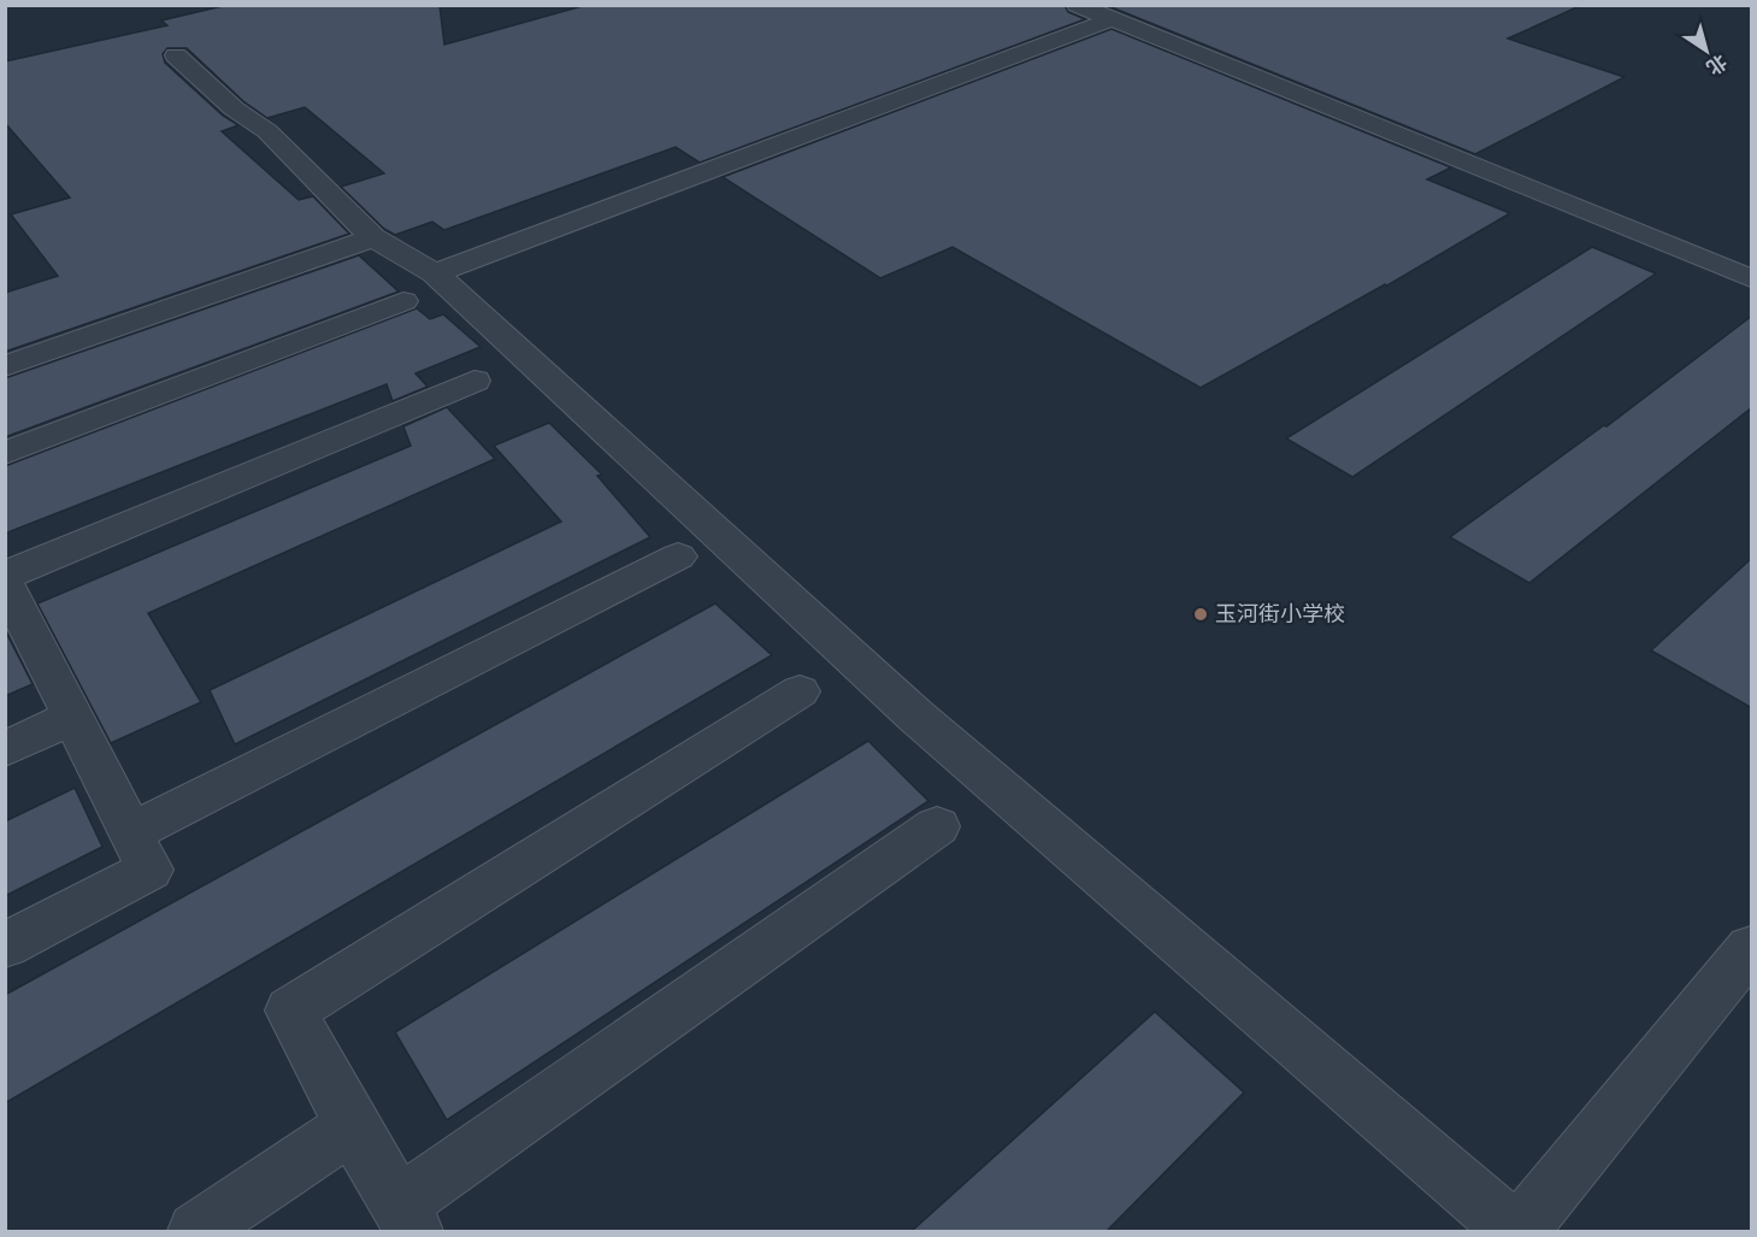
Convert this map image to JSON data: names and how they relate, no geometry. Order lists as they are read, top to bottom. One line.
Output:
{"places":["玉河街小学校"],"north":"bottom right"}
